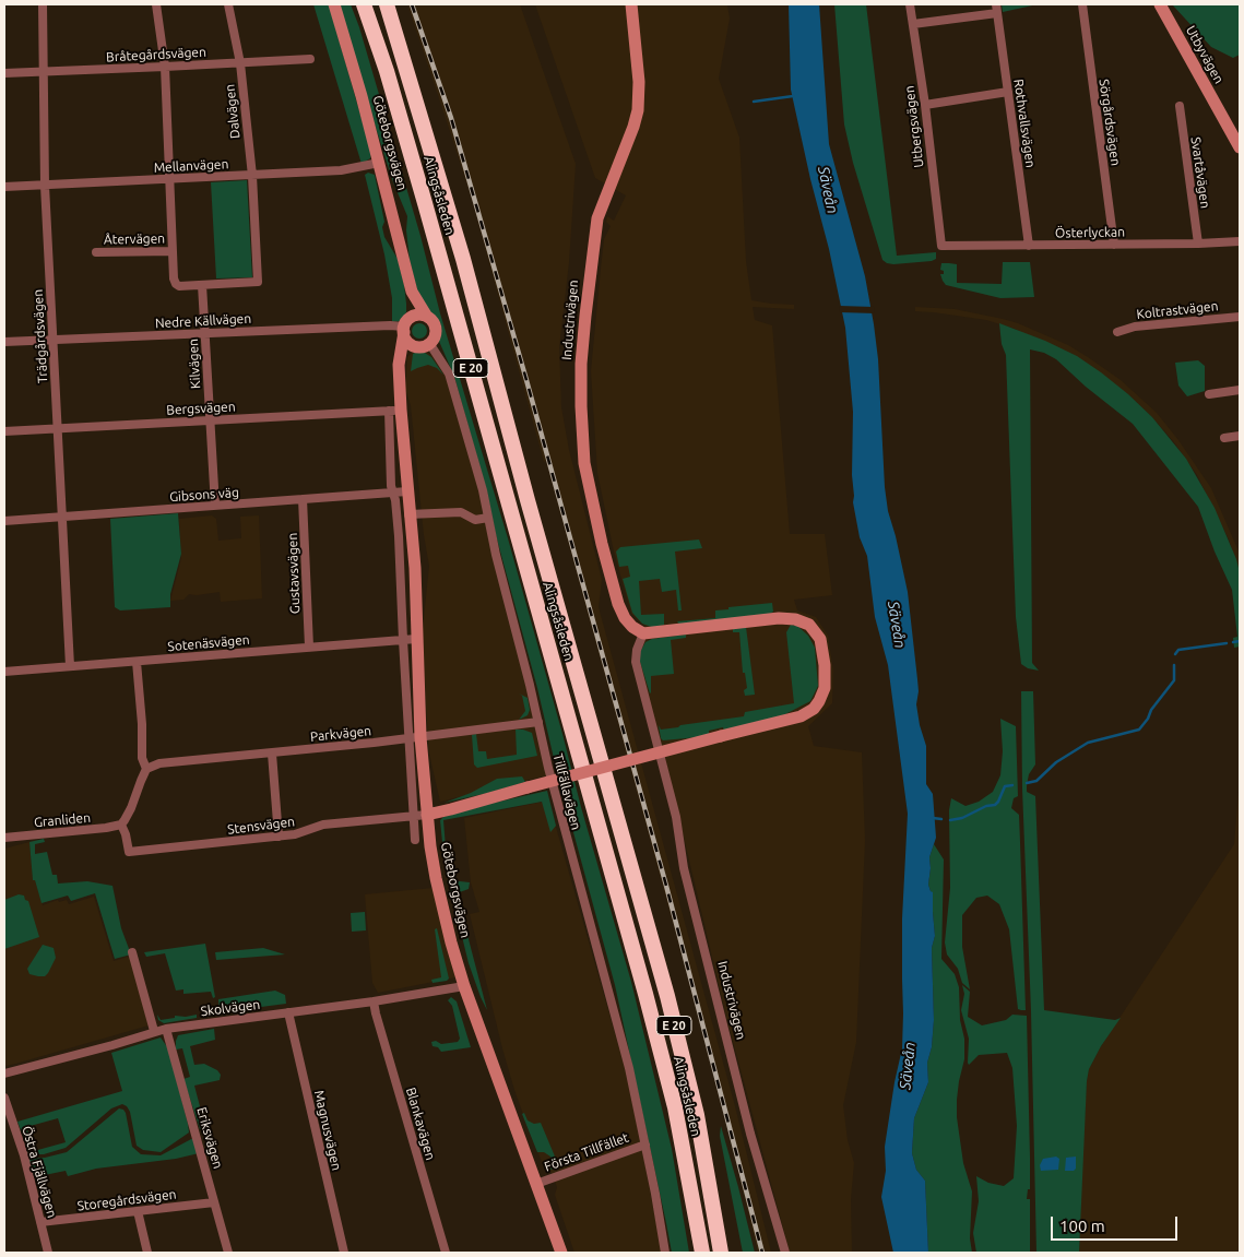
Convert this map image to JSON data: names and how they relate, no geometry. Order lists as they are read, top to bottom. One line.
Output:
{"streets":{"highway":["Alingsåsleden","E 20"],"street":["Bråtegårdsvägen","Utbyvägen","Dalvägen","Sörgårdsvägen","Rothvallsvägen","Utbergsvägen","Göteborgsvägen","Mellanvägen","Svartåvägen","Österlyckan","Återvägen","Koltrastvägen","Industrivägen","Nedre Källvägen","Trädgårdsvägen","Kilvägen","Bergsvägen","Gibsons väg","Gustavsvägen","Sotenäsvägen","Parkvägen","Tillfällavägen","Granliden","Stensvägen","Skolvägen","Blankavägen","Magnusvägen","Eriksvägen","Första Tillfället","Östra Fjällvägen","Storegårdsvägen"]},"crossings":[["Bråtegårdsvägen","Dalvägen"],["Bråtegårdsvägen","Trädgårdsvägen"],["Dalvägen","Mellanvägen"],["Dalvägen","Kilvägen"],["Sörgårdsvägen","Österlyckan"],["Rothvallsvägen","Österlyckan"],["Utbergsvägen","Österlyckan"],["Göteborgsvägen","Mellanvägen"],["Göteborgsvägen","Nedre Källvägen"],["Göteborgsvägen","Bergsvägen"],["Göteborgsvägen","Gibsons väg"],["Göteborgsvägen","Sotenäsvägen"],["Göteborgsvägen","Parkvägen"],["Göteborgsvägen","Tillfällavägen"],["Göteborgsvägen","Stensvägen"],["Göteborgsvägen","Skolvägen"],["Göteborgsvägen","Första Tillfället"],["Mellanvägen","Trädgårdsvägen"],["Svartåvägen","Österlyckan"],["Nedre Källvägen","Trädgårdsvägen"],["Nedre Källvägen","Kilvägen"],["Nedre Källvägen","Tillfällavägen"],["Trädgårdsvägen","Bergsvägen"],["Trädgårdsvägen","Gibsons väg"],["Trädgårdsvägen","Sotenäsvägen"],["Kilvägen","Bergsvägen"],["Kilvägen","Gibsons väg"],["Gibsons väg","Gustavsvägen"],["Gustavsvägen","Sotenäsvägen"],["Parkvägen","Tillfällavägen"],["Tillfällavägen","Första Tillfället"],["Granliden","Stensvägen"],["Skolvägen","Blankavägen"],["Skolvägen","Magnusvägen"],["Skolvägen","Eriksvägen"],["Eriksvägen","Storegårdsvägen"],["Östra Fjällvägen","Storegårdsvägen"]],"water":["Säveån"],"scale_bar":"100 m"}
